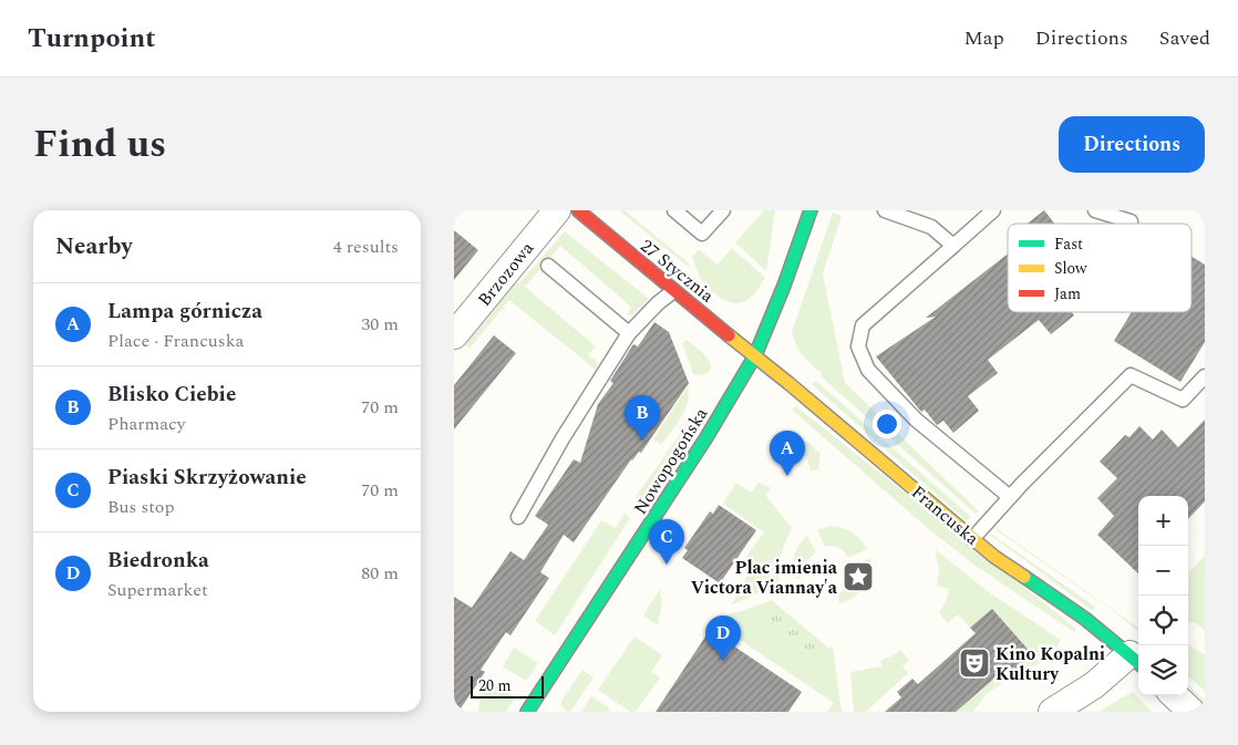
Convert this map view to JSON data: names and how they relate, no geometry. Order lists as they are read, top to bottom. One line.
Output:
{"streets":{"street":["27 Stycznia","Brzozowa","Nowopogońska","Francuska"]},"crossings":[["27 Stycznia","Nowopogońska"],["27 Stycznia","Francuska"],["Nowopogońska","Francuska"]],"places":{"place":["Plac imienia Victora Viannay'a"],"theatre":["Kino Kopalni Kultury"]},"legend":["Fast","Slow","Jam"],"scale_bar":"20 m","page":{"header":"Turnpoint","nav":["Map","Directions","Saved"],"title":"Find us","buttons":"Directions","heading":["Nearby","4 results"],"list":[{"mark":"A","name":"Lampa górnicza","note":"Place · Francuska","value":"30 m"},{"mark":"B","name":"Blisko Ciebie","note":"Pharmacy","value":"70 m"},{"mark":"C","name":"Piaski Skrzyżowanie","note":"Bus stop","value":"70 m"},{"mark":"D","name":"Biedronka","note":"Supermarket","value":"80 m"}],"pins":["B","A","C","D"],"map_buttons":["+","−"],"scale":"20 m"}}
